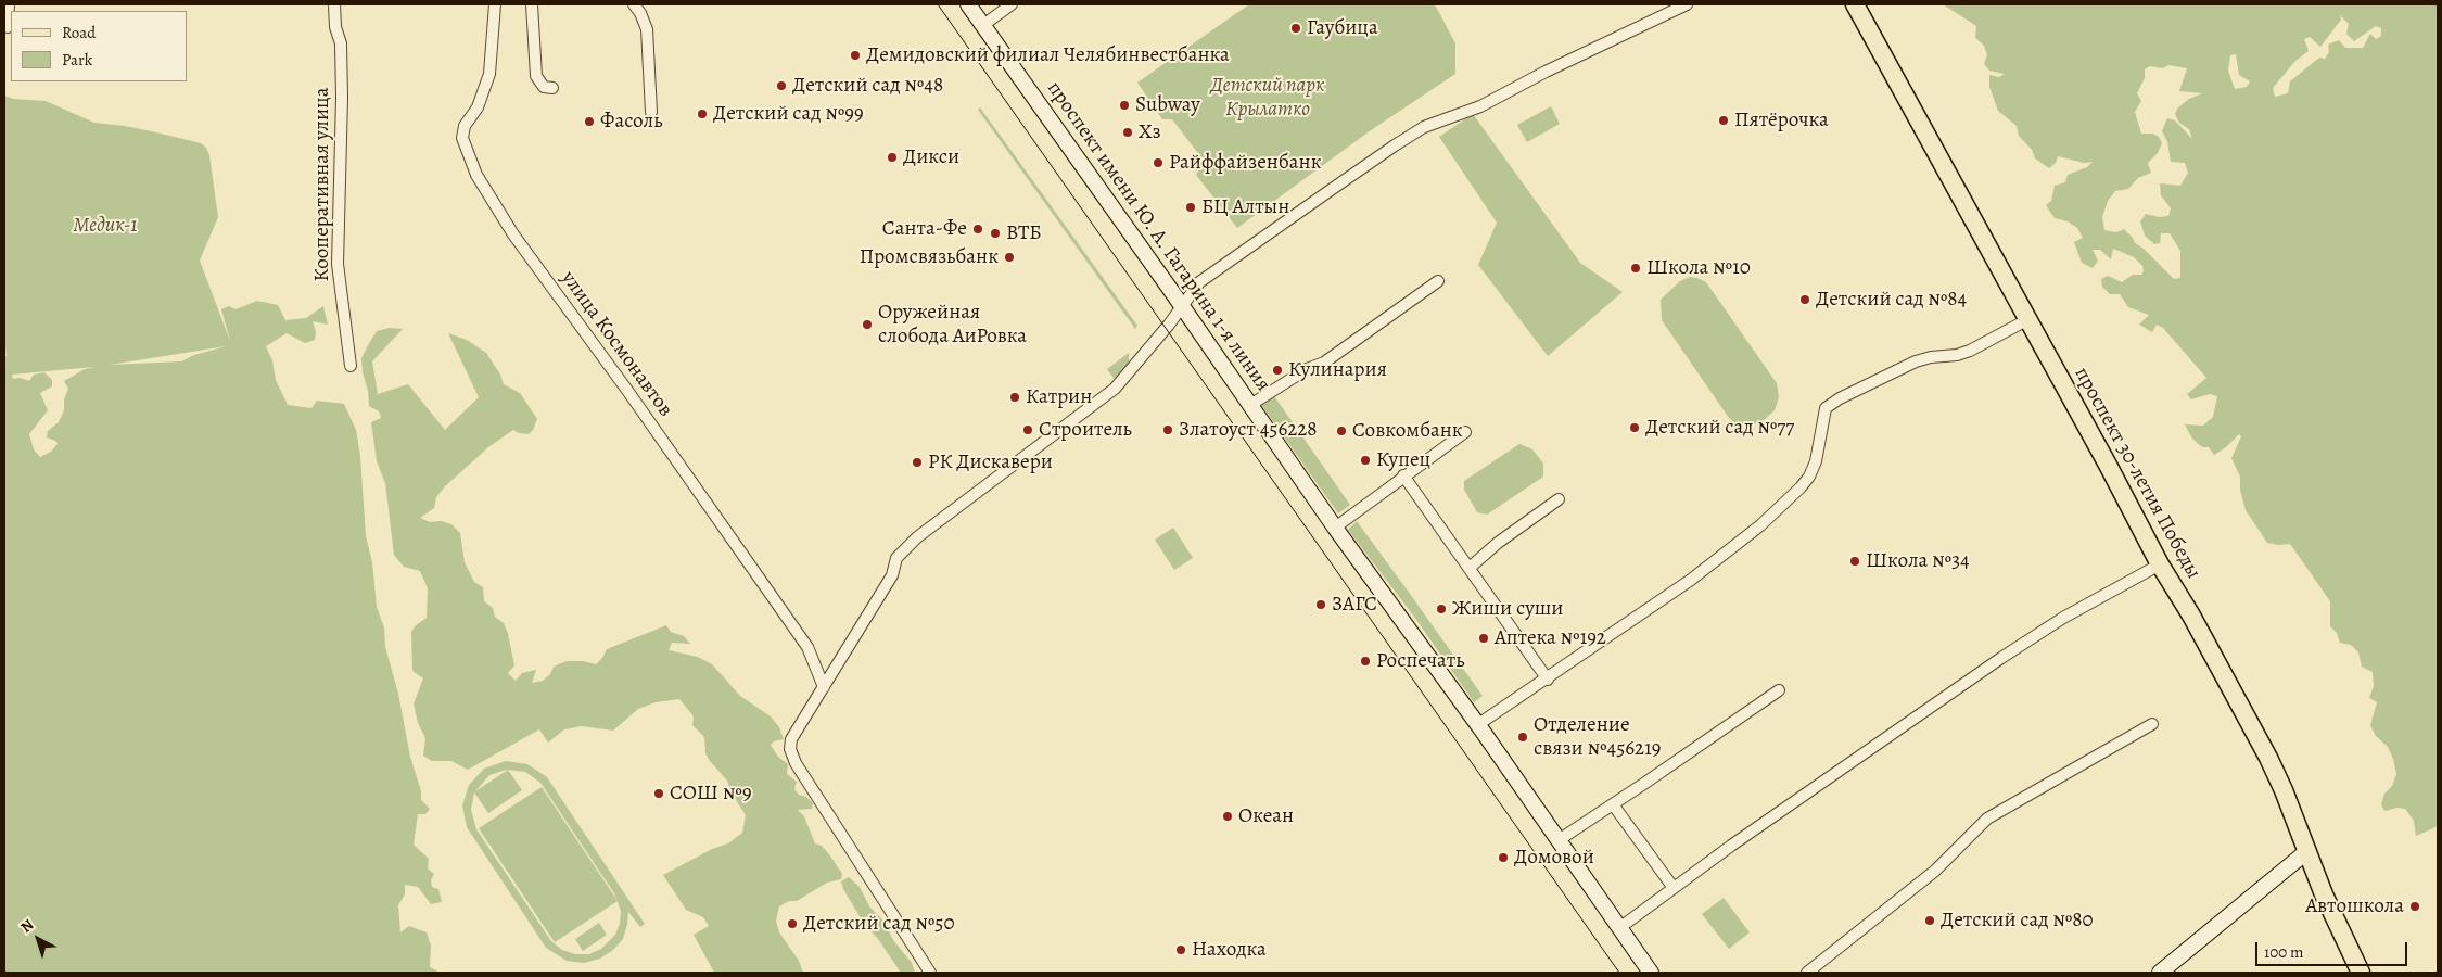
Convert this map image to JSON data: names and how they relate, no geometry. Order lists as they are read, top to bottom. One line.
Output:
{"streets":{"main road":["проспект имени Ю. А. Гагарина 1-я линия","проспект 30-летия Победы"],"street":["Кооперативная улица","улица Космонавтов"]},"parks":["Детский парк Крылатко","Медик-1"],"places":["Гаубица","Демидовский филиал Челябинвестбанка","Детский сад №48","Subway","Детский сад №99","Пятёрочка","Фасоль","Хз","Дикси","Райффайзенбанк","БЦ Алтын","Санта-Фе","ВТБ","Промсвязьбанк","Школа №10","Детский сад №84","Оружейная слобода АиРовка","Кулинария","Катрин","Детский сад №77","Строитель","Златоуст 456228","Совкомбанк","Купец","РК Дискавери","Школа №34","ЗАГС","Жиши суши","Аптека №192","Роспечать","Отделение связи №456219","СОШ №9","Океан","Домовой","Автошкола","Детский сад №80","Детский сад №50","Находка"],"legend":["Road","Park"],"scale_bar":"100 m","north":"top left"}
